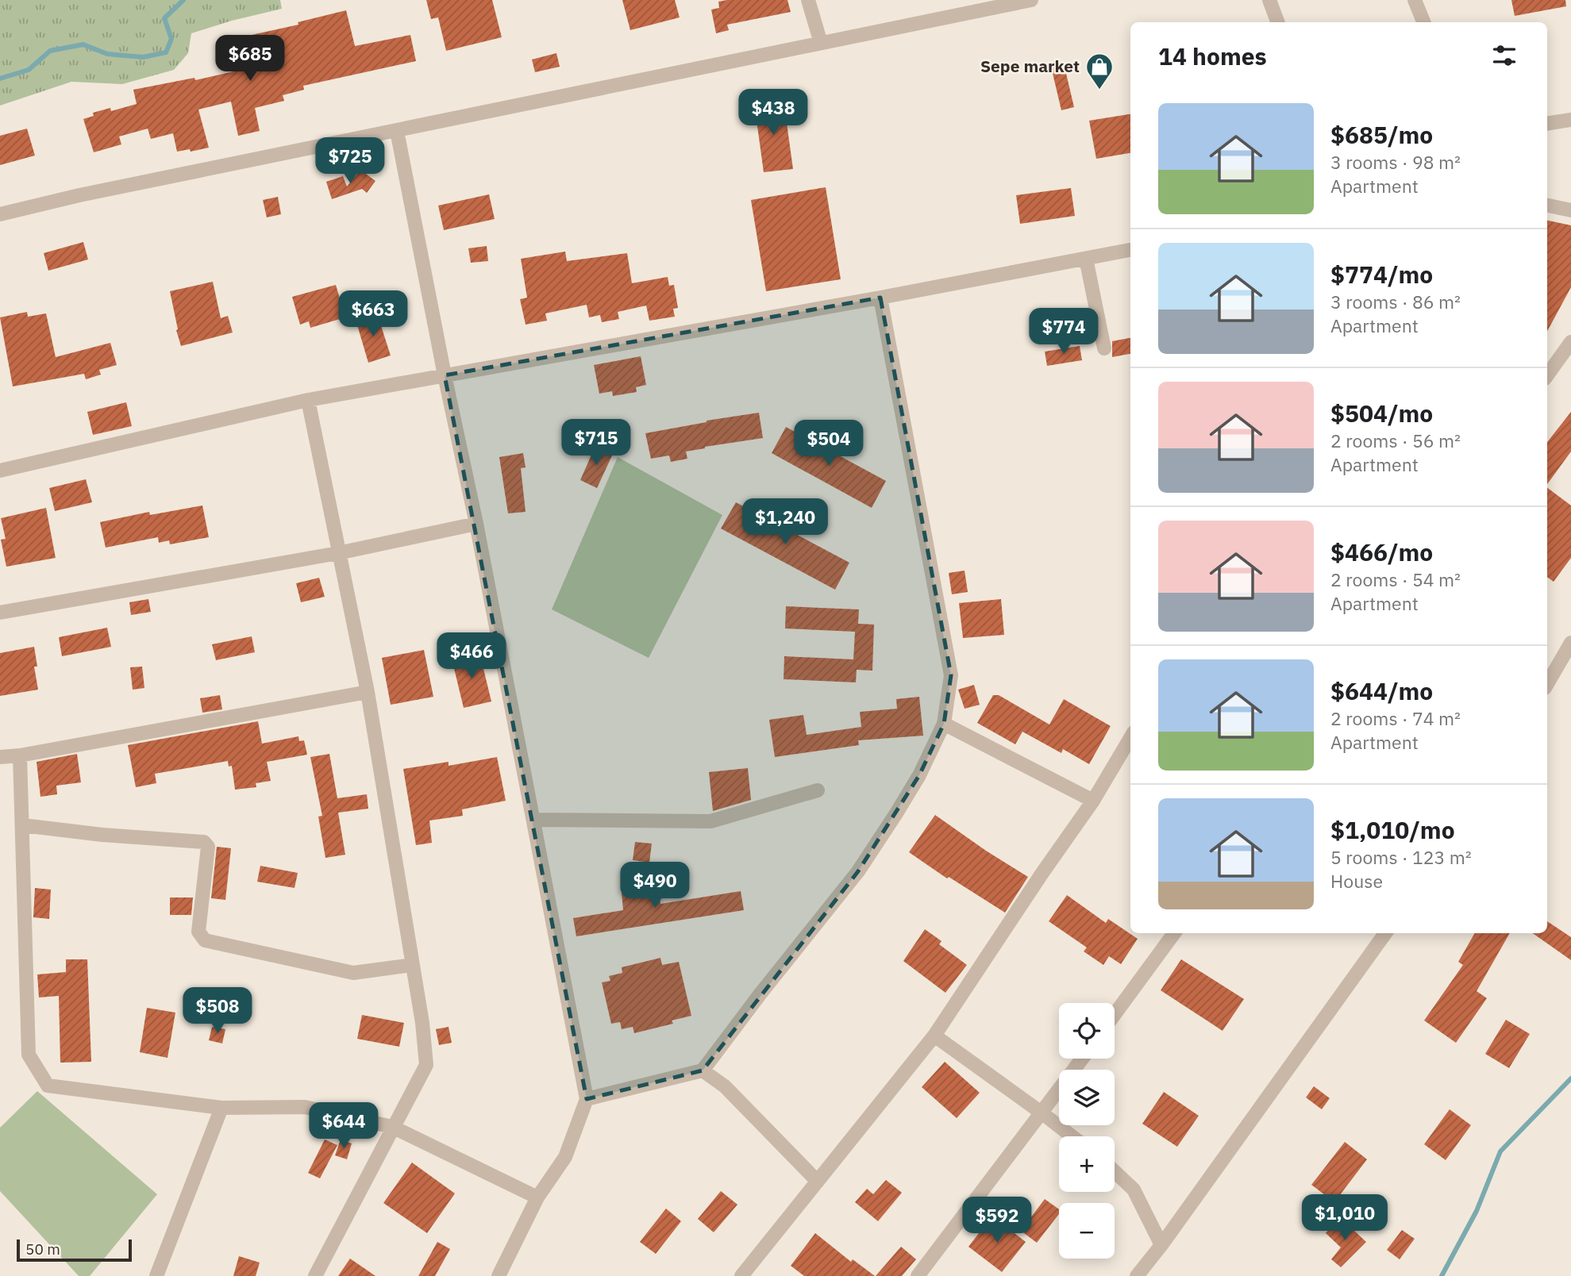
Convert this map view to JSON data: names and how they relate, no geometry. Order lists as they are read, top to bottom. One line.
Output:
{"places":{"shop":["Sepe market"]},"scale_bar":"50 m","page":{"heading":"14 homes","price":["$685","$438","$725","$663","$774","$715","$504","$1,240","$466","$490","$508","$644","$1,010","$592"],"list":[{"name":"$685/mo","note":"3 rooms · 98 m² · Apartment"},{"name":"$774/mo","note":"3 rooms · 86 m² · Apartment"},{"name":"$504/mo","note":"2 rooms · 56 m² · Apartment"},{"name":"$466/mo","note":"2 rooms · 54 m² · Apartment"},{"name":"$644/mo","note":"2 rooms · 74 m² · Apartment"},{"name":"$1,010/mo","note":"5 rooms · 123 m² · House"}],"map_buttons":["+","−"],"scale":"50 m"}}
